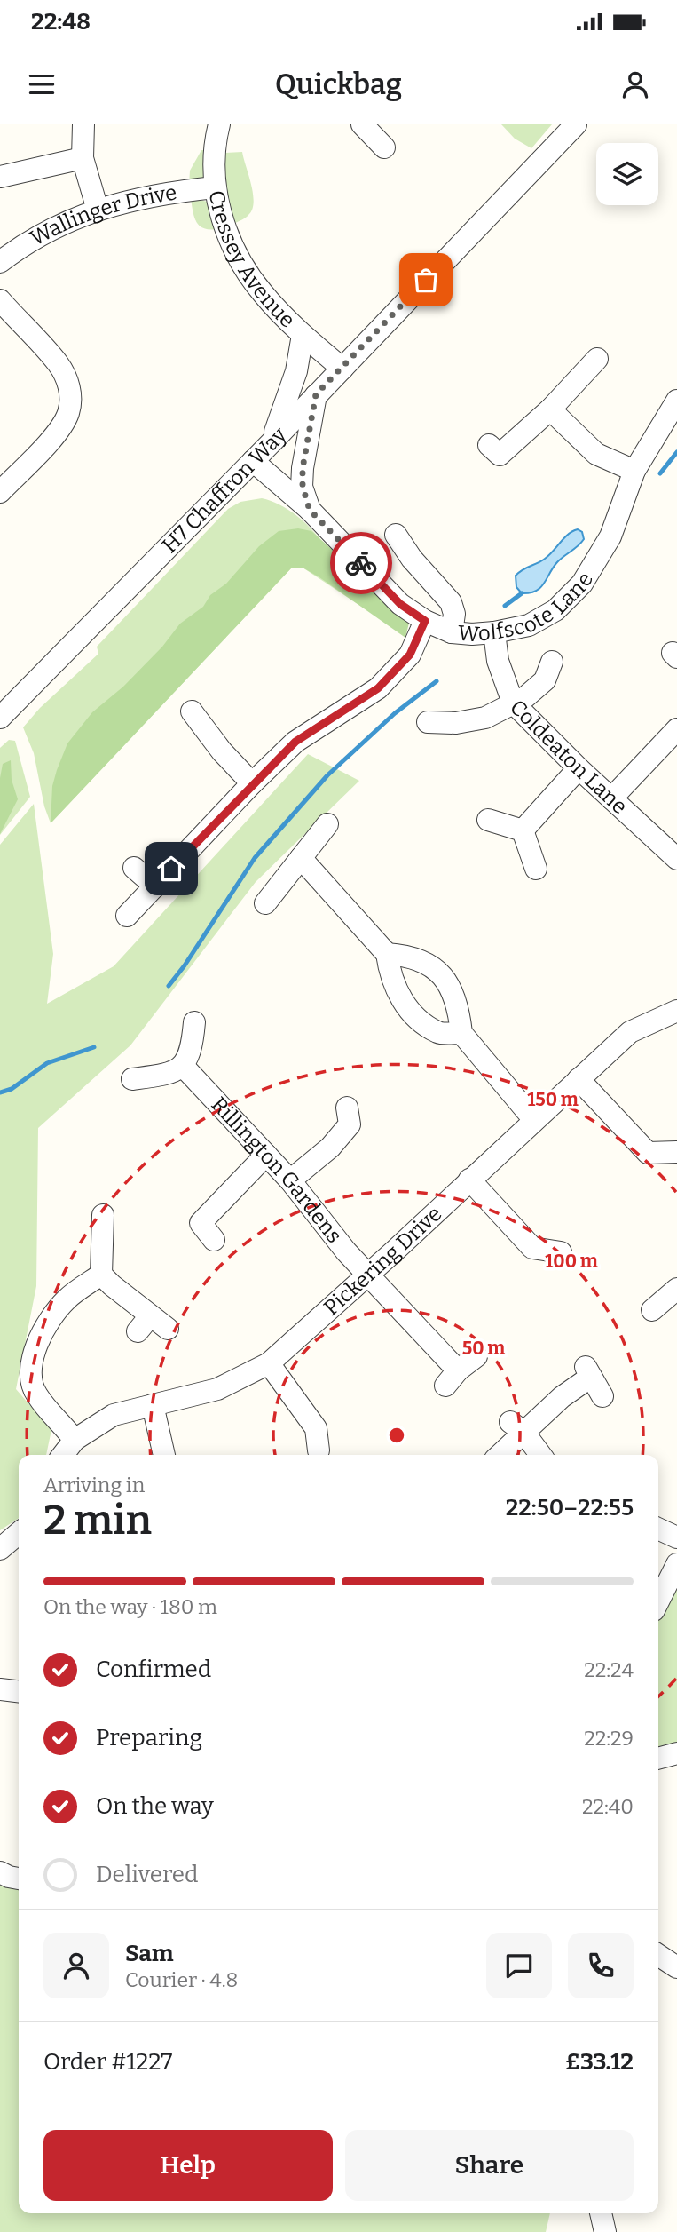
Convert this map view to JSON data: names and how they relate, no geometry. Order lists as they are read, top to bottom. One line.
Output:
{"streets":{"street":["Wallinger Drive","Cressey Avenue","H7 Chaffron Way","Wolfscote Lane","Coldeaton Lane","Rillington Gardens","Pickering Drive"]},"crossings":[["Wallinger Drive","Cressey Avenue"],["Cressey Avenue","H7 Chaffron Way"],["H7 Chaffron Way","Wolfscote Lane"],["Wolfscote Lane","Coldeaton Lane"],["Rillington Gardens","Pickering Drive"]],"page":{"status":"22:48","header":"Quickbag","heading":["2 min","Arriving in","22:50–22:55"],"panel":["Sam","Courier · 4.8","Order #1227","£33.12"],"bar":"On the way · 180 m","list":[["Confirmed","22:24"],["Preparing","22:29"],["On the way","22:40"],"Delivered"],"buttons":["Help","Share"]},"rings":["150 m","100 m","50 m"]}
